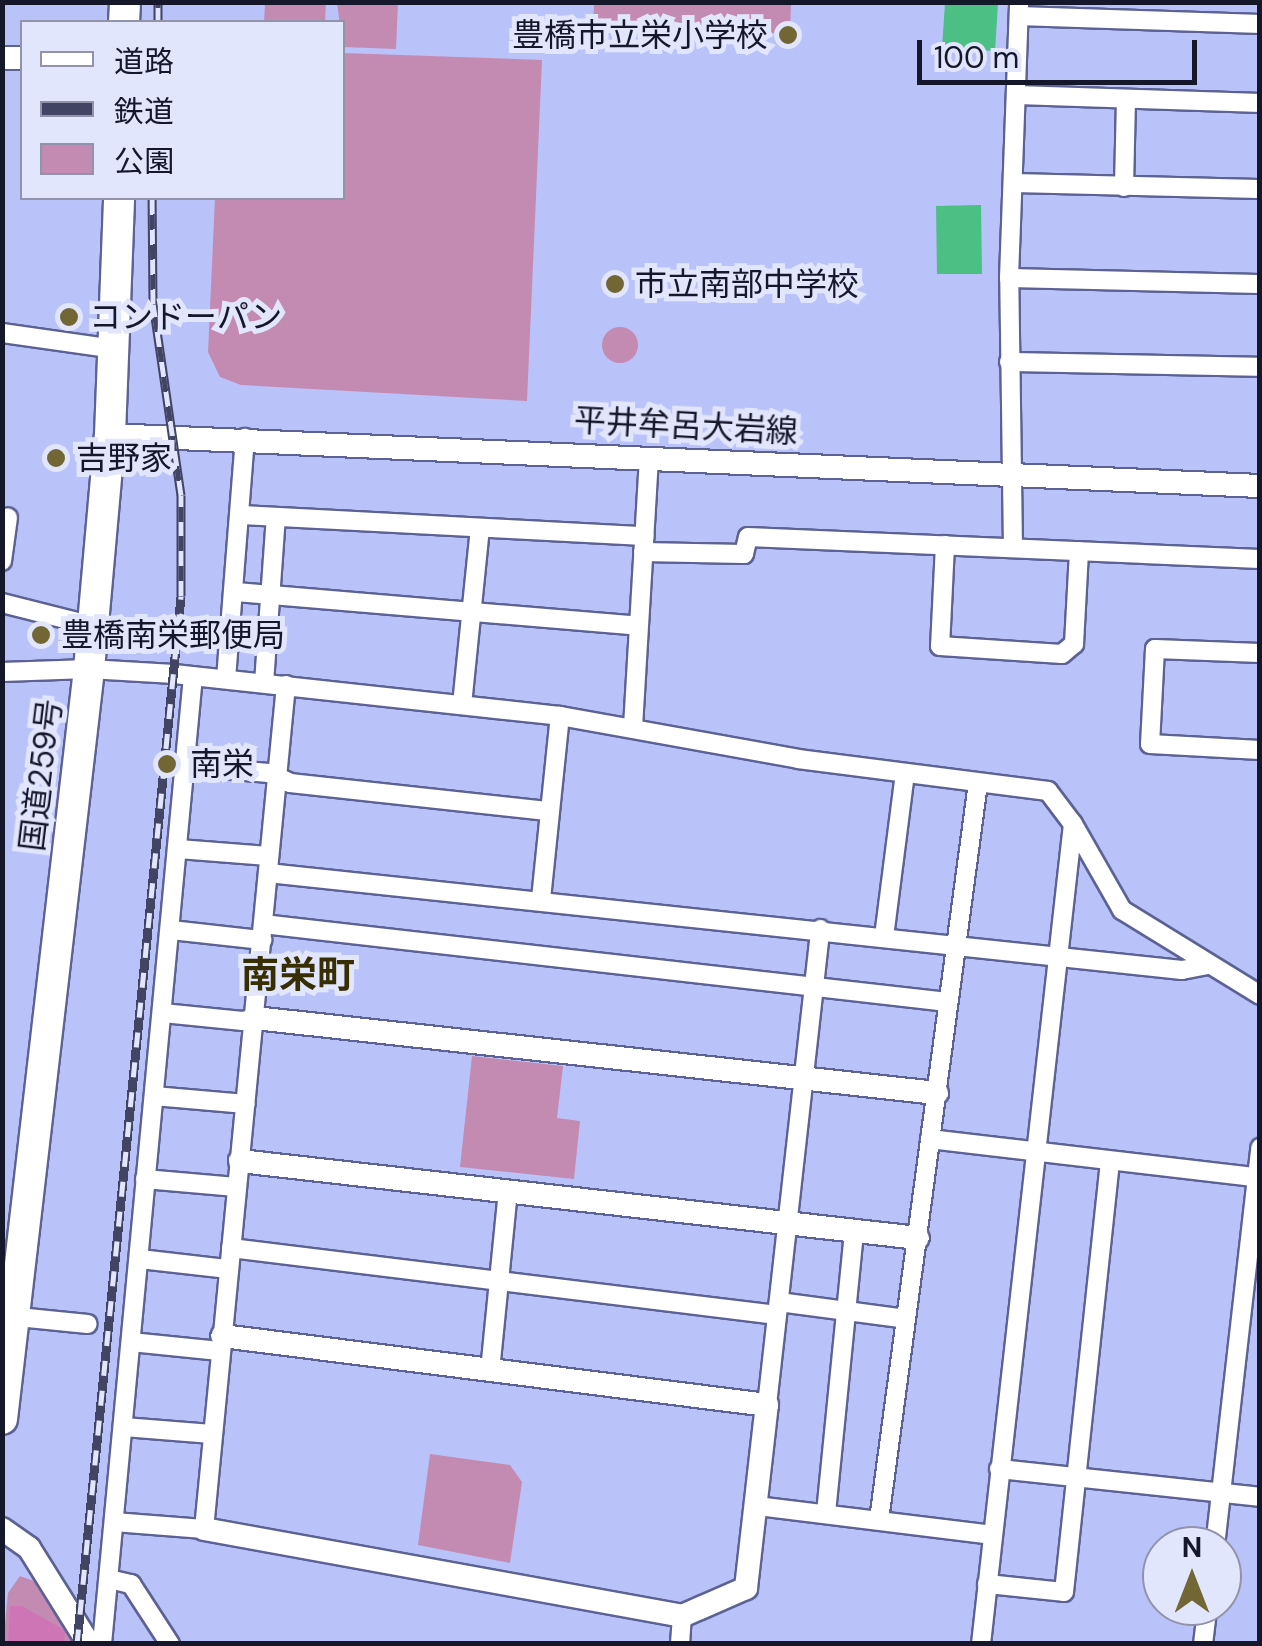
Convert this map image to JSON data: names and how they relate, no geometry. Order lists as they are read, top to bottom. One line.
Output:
{"streets":{"highway":["国道259号"],"street":["平井牟呂大岩線"]},"crossings":[["平井牟呂大岩線","国道259号"]],"districts":["南栄町"],"places":["豊橋市立栄小学校","市立南部中学校","コンドーパン","吉野家","豊橋南栄郵便局","南栄"],"legend":["道路","鉄道","公園"],"scale_bar":"100 m","north":"top"}
